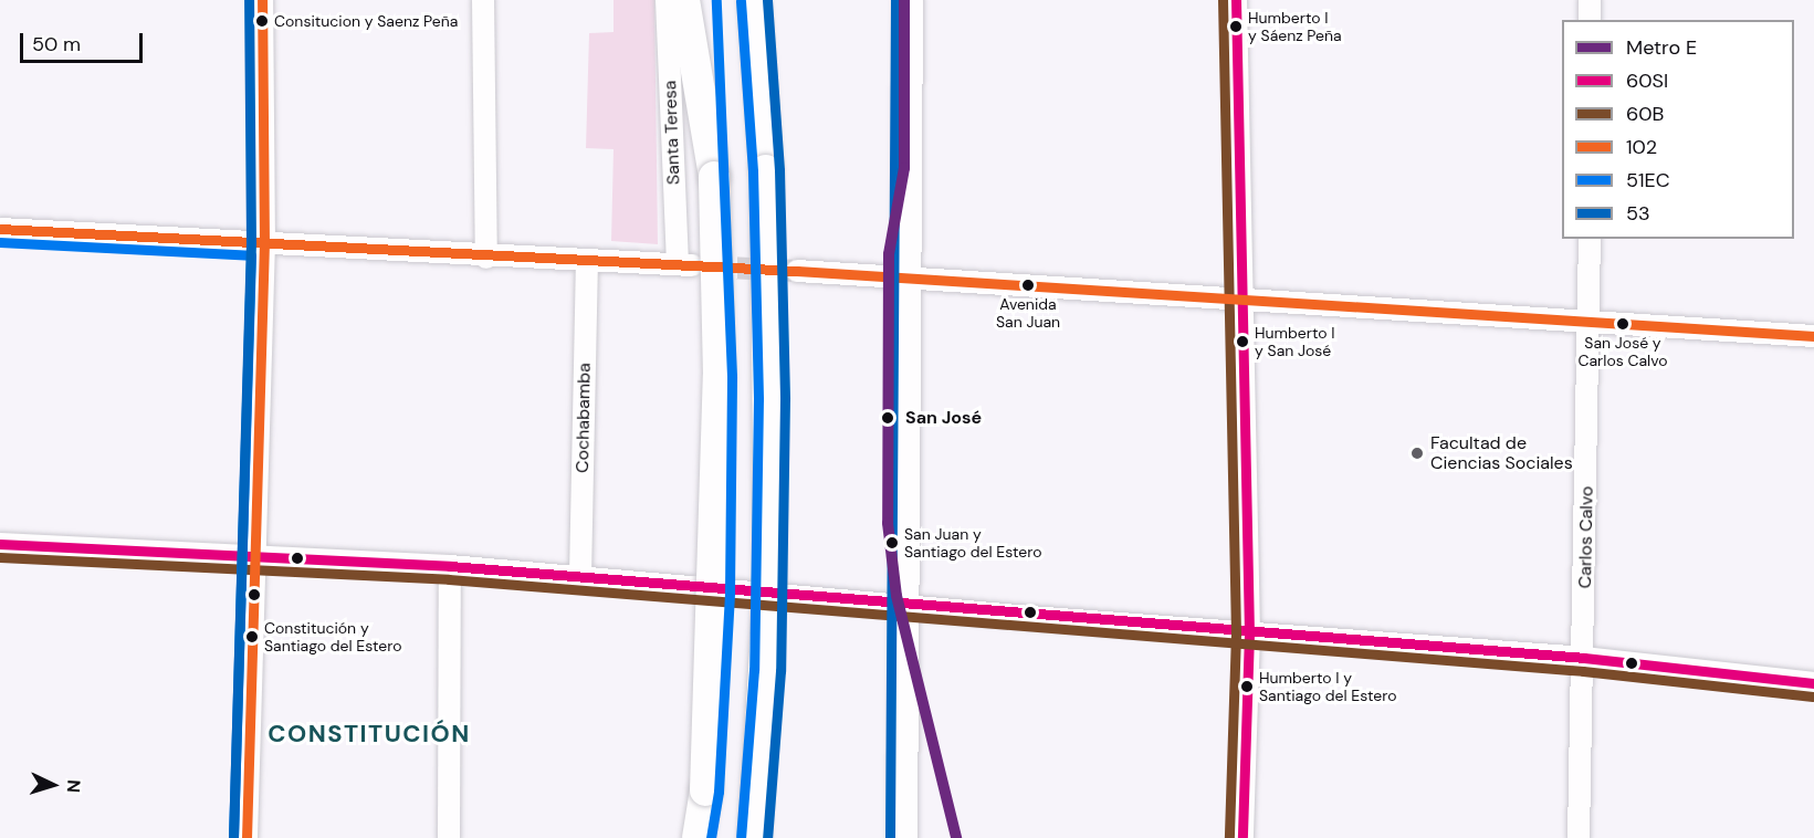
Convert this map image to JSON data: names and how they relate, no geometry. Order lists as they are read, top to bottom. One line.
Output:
{"streets":{"street":["Santa Teresa","Cochabamba","Carlos Calvo"]},"crossings":[["Santa Teresa","Cochabamba"]],"districts":["CONSTITUCIÓN"],"places":["Consitucion y Saenz Peña","Humberto I y Sáenz Peña","Avenida San Juan","San José y Carlos Calvo","Humberto I y San José","San José","Facultad de Ciencias Sociales","San Juan y Santiago del Estero","Constitución y Santiago del Estero","Humberto I y Santiago del Estero"],"lines":["metro line E","transit line 60SI","transit line 60B","transit line 102","transit line 51EC","transit line 53"],"legend":["Metro E","60SI","60B","102","51EC","53"],"scale_bar":"50 m","north":"right"}
